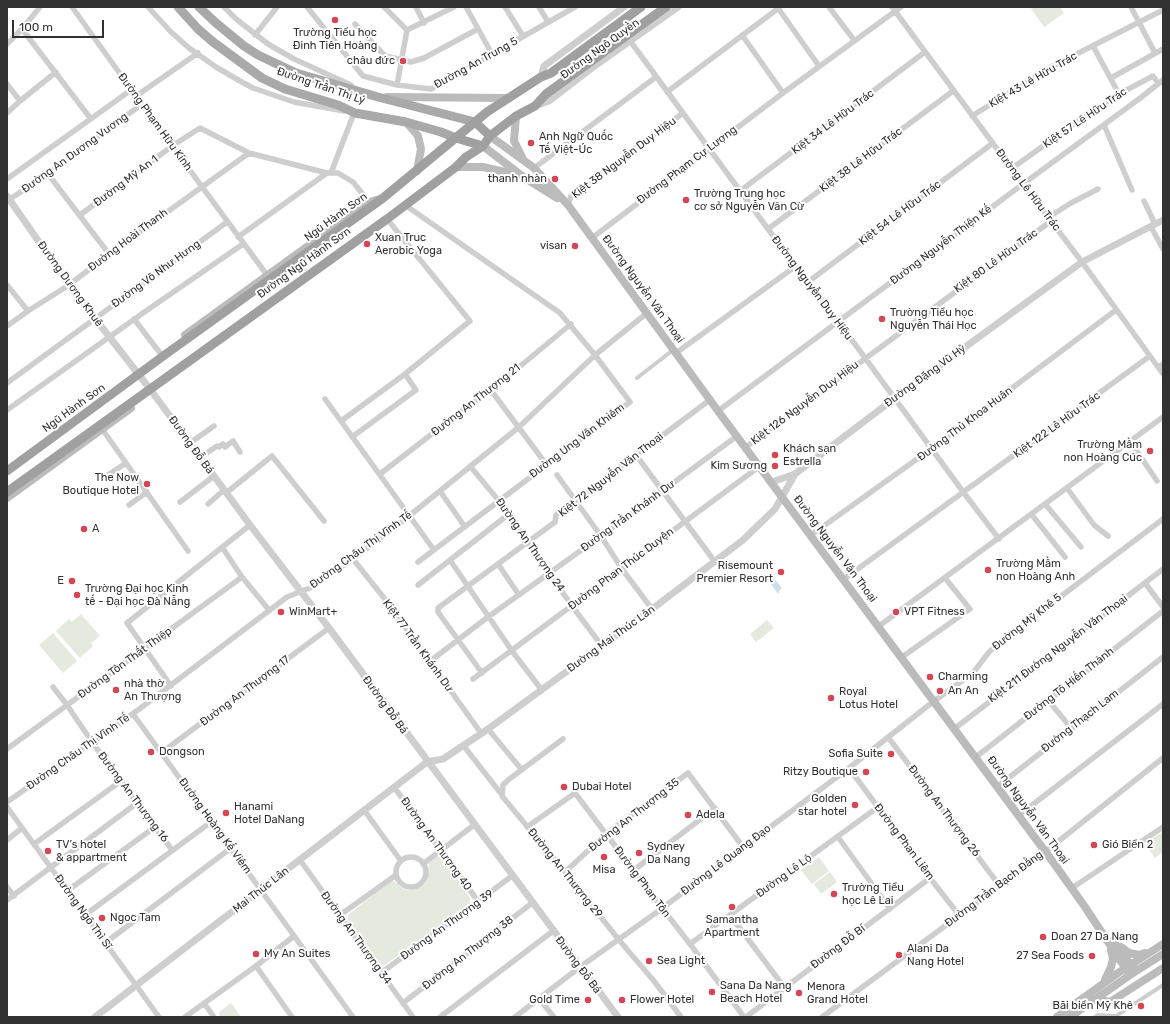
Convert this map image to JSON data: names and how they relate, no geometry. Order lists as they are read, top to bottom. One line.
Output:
{"streets":{"highway":["Đường Ngô Quyền","Ngũ Hành Sơn","Đường Ngũ Hành Sơn"],"main road":["Đường Trần Thị Lý","Đường Nguyễn Văn Thoại"],"street":["Đường An Trung 5","Kiệt 43 Lê Hữu Trác","Kiệt 57 Lê Hữu Trác","Đường Phạm Hữu Kính","Kiệt 34 Lê Hữu Trác","Đường An Dương Vương","Kiệt 38 Nguyễn Duy Hiệu","Kiệt 38 Lê Hữu Trác","Đường Phạm Cự Lượng","Đường Mỹ An 1","Đường Lê Hữu Trác","Kiệt 54 Lê Hữu Trác","Đường Hoài Thanh","Đường Nguyễn Thiện Kế","Kiệt 80 Lê Hữu Trác","Đường Võ Như Hưng","Đường Dương Khuê","Đường Nguyễn Duy Hiệu","Đường Đặng Vũ Hỷ","Đường An Thượng 21","Kiệt 126 Nguyễn Duy Hiệu","Đường Thủ Khoa Huân","Kiệt 122 Lê Hữu Trác","Đường Ung Văn Khiêm","Đường Đỗ Bá","Kiệt 72 Nguyễn Văn Thoại","Đường Trần Khánh Dư","Đường An Thượng 24","Đường Châu Thị Vĩnh Tế","Đường Phan Thúc Duyện","Đường Mỹ Khê 5","Đường Mai Thúc Lân","Kiệt 77 Trần Khánh Dư","Kiệt 211 Đường Nguyễn Văn Thoại","Đường Tôn Thất Thiệp","Đường Tô Hiến Thành","Đường An Thượng 17","Đường Thạch Lam","Đường An Thượng 16","Đường An Thượng 26","Đường An Thượng 35","Đường Hoàng Kế Viêm","Đường Phan Liêm","Đường An Thượng 40","Đường Lê Quang Đạo","Đường An Thượng 29","Đường Lê Lộ","Đường Phan Tôn","Đường Trần Bạch Đằng","Mai Thúc Lân","Đường Ngô Thì Sĩ","Đường An Thượng 39","Đường An Thượng 34","Đường Đỗ Bí","Đường An Thượng 38"]},"crossings":[["Đường Ngô Quyền","Đường Trần Thị Lý"],["Đường Ngô Quyền","Đường Ngũ Hành Sơn"],["Đường Ngô Quyền","Đường Nguyễn Duy Hiệu"],["Đường Ngô Quyền","Đường Nguyễn Văn Thoại"],["Kiệt 43 Lê Hữu Trác","Đường Lê Hữu Trác"],["Kiệt 57 Lê Hữu Trác","Đường Lê Hữu Trác"],["Kiệt 57 Lê Hữu Trác","Đường Nguyễn Thiện Kế"],["Đường Phạm Hữu Kính","Đường An Dương Vương"],["Đường Phạm Hữu Kính","Đường Mỹ An 1"],["Đường Phạm Hữu Kính","Ngũ Hành Sơn"],["Đường Phạm Hữu Kính","Đường Hoài Thanh"],["Đường Phạm Hữu Kính","Đường Võ Như Hưng"],["Kiệt 34 Lê Hữu Trác","Đường Lê Hữu Trác"],["Kiệt 34 Lê Hữu Trác","Đường Nguyễn Duy Hiệu"],["Đường An Dương Vương","Đường Dương Khuê"],["Kiệt 38 Nguyễn Duy Hiệu","Đường Nguyễn Duy Hiệu"],["Kiệt 38 Nguyễn Duy Hiệu","Đường Nguyễn Văn Thoại"],["Kiệt 38 Lê Hữu Trác","Đường Lê Hữu Trác"],["Kiệt 38 Lê Hữu Trác","Đường Nguyễn Duy Hiệu"],["Đường Phạm Cự Lượng","Đường Lê Hữu Trác"],["Đường Phạm Cự Lượng","Đường Nguyễn Duy Hiệu"],["Đường Phạm Cự Lượng","Đường Nguyễn Văn Thoại"],["Đường Mỹ An 1","Đường Hoài Thanh"],["Đường Lê Hữu Trác","Kiệt 54 Lê Hữu Trác"],["Đường Lê Hữu Trác","Đường Nguyễn Thiện Kế"],["Đường Lê Hữu Trác","Kiệt 80 Lê Hữu Trác"],["Đường Lê Hữu Trác","Đường Đặng Vũ Hỷ"],["Đường Lê Hữu Trác","Đường Thủ Khoa Huân"],["Đường Lê Hữu Trác","Kiệt 122 Lê Hữu Trác"],["Kiệt 54 Lê Hữu Trác","Đường Nguyễn Duy Hiệu"],["Ngũ Hành Sơn","Đường Dương Khuê"],["Đường Hoài Thanh","Đường Dương Khuê"],["Đường Nguyễn Thiện Kế","Đường Nguyễn Duy Hiệu"],["Đường Nguyễn Thiện Kế","Đường Nguyễn Văn Thoại"],["Kiệt 80 Lê Hữu Trác","Đường Nguyễn Duy Hiệu"],["Kiệt 80 Lê Hữu Trác","Kiệt 126 Nguyễn Duy Hiệu"],["Đường Ngũ Hành Sơn","Đường Dương Khuê"],["Đường Ngũ Hành Sơn","Đường Nguyễn Văn Thoại"],["Đường Ngũ Hành Sơn","Đường Ung Văn Khiêm"],["Đường Ngũ Hành Sơn","Đường Đỗ Bá"],["Đường Võ Như Hưng","Đường Dương Khuê"],["Đường Dương Khuê","Đường Đỗ Bá"],["Đường Nguyễn Duy Hiệu","Đường Đặng Vũ Hỷ"],["Đường Nguyễn Duy Hiệu","Kiệt 126 Nguyễn Duy Hiệu"],["Đường Nguyễn Duy Hiệu","Đường Thủ Khoa Huân"],["Đường Nguyễn Duy Hiệu","Kiệt 122 Lê Hữu Trác"],["Đường Nguyễn Văn Thoại","Đường Đặng Vũ Hỷ"],["Đường Nguyễn Văn Thoại","Kiệt 126 Nguyễn Duy Hiệu"],["Đường Nguyễn Văn Thoại","Đường Thủ Khoa Huân"],["Đường Nguyễn Văn Thoại","Kiệt 122 Lê Hữu Trác"],["Đường Nguyễn Văn Thoại","Kiệt 72 Nguyễn Văn Thoại"],["Đường Nguyễn Văn Thoại","Đường Trần Khánh Dư"],["Đường Nguyễn Văn Thoại","Đường Châu Thị Vĩnh Tế"],["Đường Nguyễn Văn Thoại","Đường Phan Thúc Duyện"],["Đường Nguyễn Văn Thoại","Đường Mỹ Khê 5"],["Đường Nguyễn Văn Thoại","Đường Mai Thúc Lân"],["Đường Nguyễn Văn Thoại","Kiệt 211 Đường Nguyễn Văn Thoại"],["Đường Nguyễn Văn Thoại","Đường Tô Hiến Thành"],["Đường Nguyễn Văn Thoại","Đường Thạch Lam"],["Đường Nguyễn Văn Thoại","Đường Lê Quang Đạo"],["Đường Nguyễn Văn Thoại","Đường Trần Bạch Đằng"],["Đường Đặng Vũ Hỷ","Đường Mai Thúc Lân"],["Đường An Thượng 21","Đường Ung Văn Khiêm"],["Đường Ung Văn Khiêm","Đường An Thượng 24"],["Đường Ung Văn Khiêm","Đường Châu Thị Vĩnh Tế"],["Đường Đỗ Bá","Đường Châu Thị Vĩnh Tế"],["Đường Đỗ Bá","Đường Mai Thúc Lân"],["Đường Đỗ Bá","Đường An Thượng 17"],["Đường Đỗ Bá","Đường Lê Quang Đạo"],["Đường Đỗ Bá","Mai Thúc Lân"],["Đường Đỗ Bá","Đường An Thượng 39"],["Đường Đỗ Bá","Đường An Thượng 38"],["Kiệt 72 Nguyễn Văn Thoại","Đường Trần Khánh Dư"],["Kiệt 72 Nguyễn Văn Thoại","Đường An Thượng 24"],["Đường Trần Khánh Dư","Đường An Thượng 24"],["Đường Trần Khánh Dư","Kiệt 77 Trần Khánh Dư"],["Đường An Thượng 24","Đường Châu Thị Vĩnh Tế"],["Đường An Thượng 24","Đường Phan Thúc Duyện"],["Đường An Thượng 24","Đường Mai Thúc Lân"],["Đường Châu Thị Vĩnh Tế","Kiệt 77 Trần Khánh Dư"],["Đường Châu Thị Vĩnh Tế","Đường An Thượng 16"],["Đường Châu Thị Vĩnh Tế","Đường Hoàng Kế Viêm"],["Đường Mỹ Khê 5","Đường Lê Quang Đạo"],["Đường Mai Thúc Lân","Kiệt 77 Trần Khánh Dư"],["Đường Mai Thúc Lân","Đường An Thượng 29"],["Đường Mai Thúc Lân","Mai Thúc Lân"],["Đường Tôn Thất Thiệp","Đường An Thượng 16"],["Đường An Thượng 17","Đường Hoàng Kế Viêm"],["Đường An Thượng 26","Đường Lê Quang Đạo"],["Đường An Thượng 26","Đường Trần Bạch Đằng"],["Đường An Thượng 35","Đường Lê Quang Đạo"],["Đường An Thượng 35","Đường An Thượng 29"],["Đường An Thượng 35","Đường Phan Tôn"],["Đường Hoàng Kế Viêm","Mai Thúc Lân"],["Đường Phan Liêm","Đường Lê Quang Đạo"],["Đường Phan Liêm","Đường Lê Lộ"],["Đường Phan Liêm","Đường Trần Bạch Đằng"],["Đường Phan Liêm","Đường Đỗ Bí"],["Đường An Thượng 40","Mai Thúc Lân"],["Đường An Thượng 40","Đường An Thượng 39"],["Đường Lê Quang Đạo","Đường An Thượng 29"],["Đường Lê Quang Đạo","Đường Phan Tôn"],["Đường An Thượng 29","Đường Phan Tôn"],["Đường Lê Lộ","Đường Phan Tôn"],["Đường Phan Tôn","Đường Đỗ Bí"],["Mai Thúc Lân","Đường Ngô Thì Sĩ"],["Mai Thúc Lân","Đường An Thượng 34"],["Đường An Thượng 39","Đường An Thượng 34"],["Đường An Thượng 34","Đường An Thượng 38"]],"places":["Trường Tiểu học Đinh Tiên Hoàng","châu đức","Anh Ngữ Quốc Tế Việt-Úc","thanh nhàn","Trường Trung học cơ sở Nguyễn Văn Cừ","Xuan Truc Aerobic Yoga","visan","Trường Tiểu học Nguyễn Thái Học","Trường Mầm non Hoàng Cúc","Khách sạn Estrella","Kim Sương","The Now Boutique Hotel","A","Trường Mầm non Hoàng Anh","Risemount Premier Resort","E","Trường Đại học Kinh tế - Đại học Đà Nẵng","WinMart+","VPT Fitness","Charming","nhà thờ An Thượng","An An","Royal Lotus Hotel","Dongson","Sofia Suite","Ritzy Boutique","Dubai Hotel","Golden star hotel","Hanami Hotel DaNang","Adela","Gió Biển 2","TV’s hotel & appartment","Sydney Da Nang","Misa","Trường Tiểu học Lê Lai","Samantha Apartment","Ngoc Tam","Doan 27 Da Nang","My An Suites","Alani Da Nang Hotel","27 Sea Foods","Sea Light","Sana Da Nang Beach Hotel","Menora Grand Hotel","Gold Time","Flower Hotel","Bãi biển Mỹ Khê"],"scale_bar":"100 m"}
